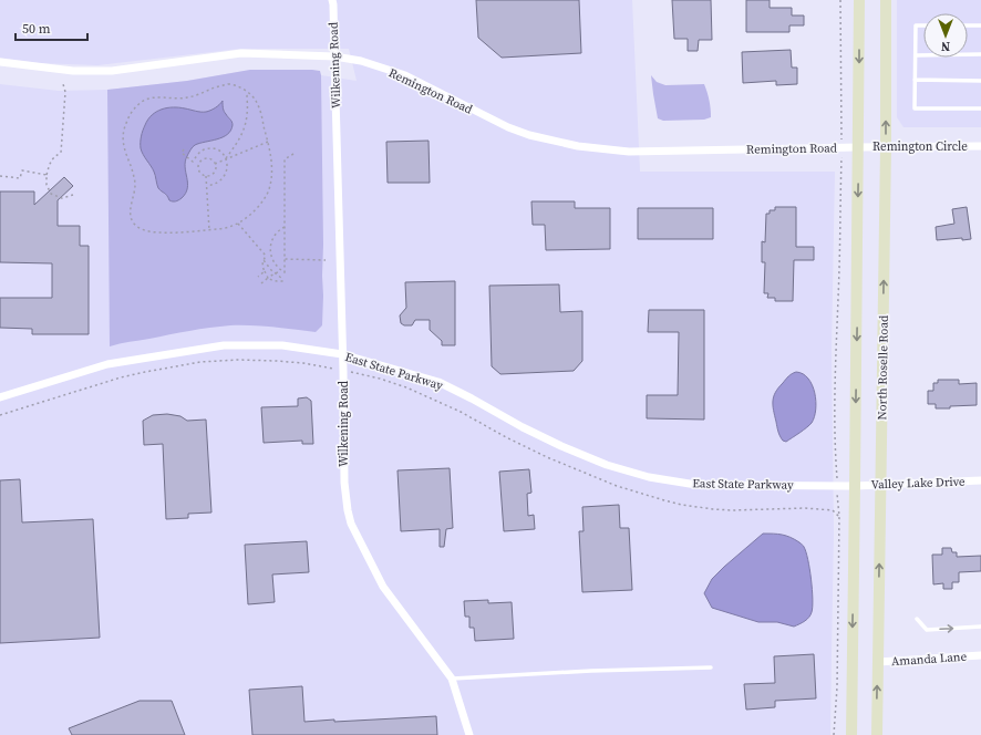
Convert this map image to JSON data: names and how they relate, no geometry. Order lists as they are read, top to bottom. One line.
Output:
{"streets":{"main road":["North Roselle Road"],"street":["Wilkening Road","Remington Road","Remington Circle","East State Parkway","Valley Lake Drive","Amanda Lane"]},"crossings":[["Wilkening Road","Remington Road"],["Wilkening Road","East State Parkway"],["Remington Road","Remington Circle"],["Remington Circle","North Roselle Road"],["North Roselle Road","Valley Lake Drive"],["North Roselle Road","Amanda Lane"],["East State Parkway","Valley Lake Drive"]],"scale_bar":"50 m","north":"bottom"}
